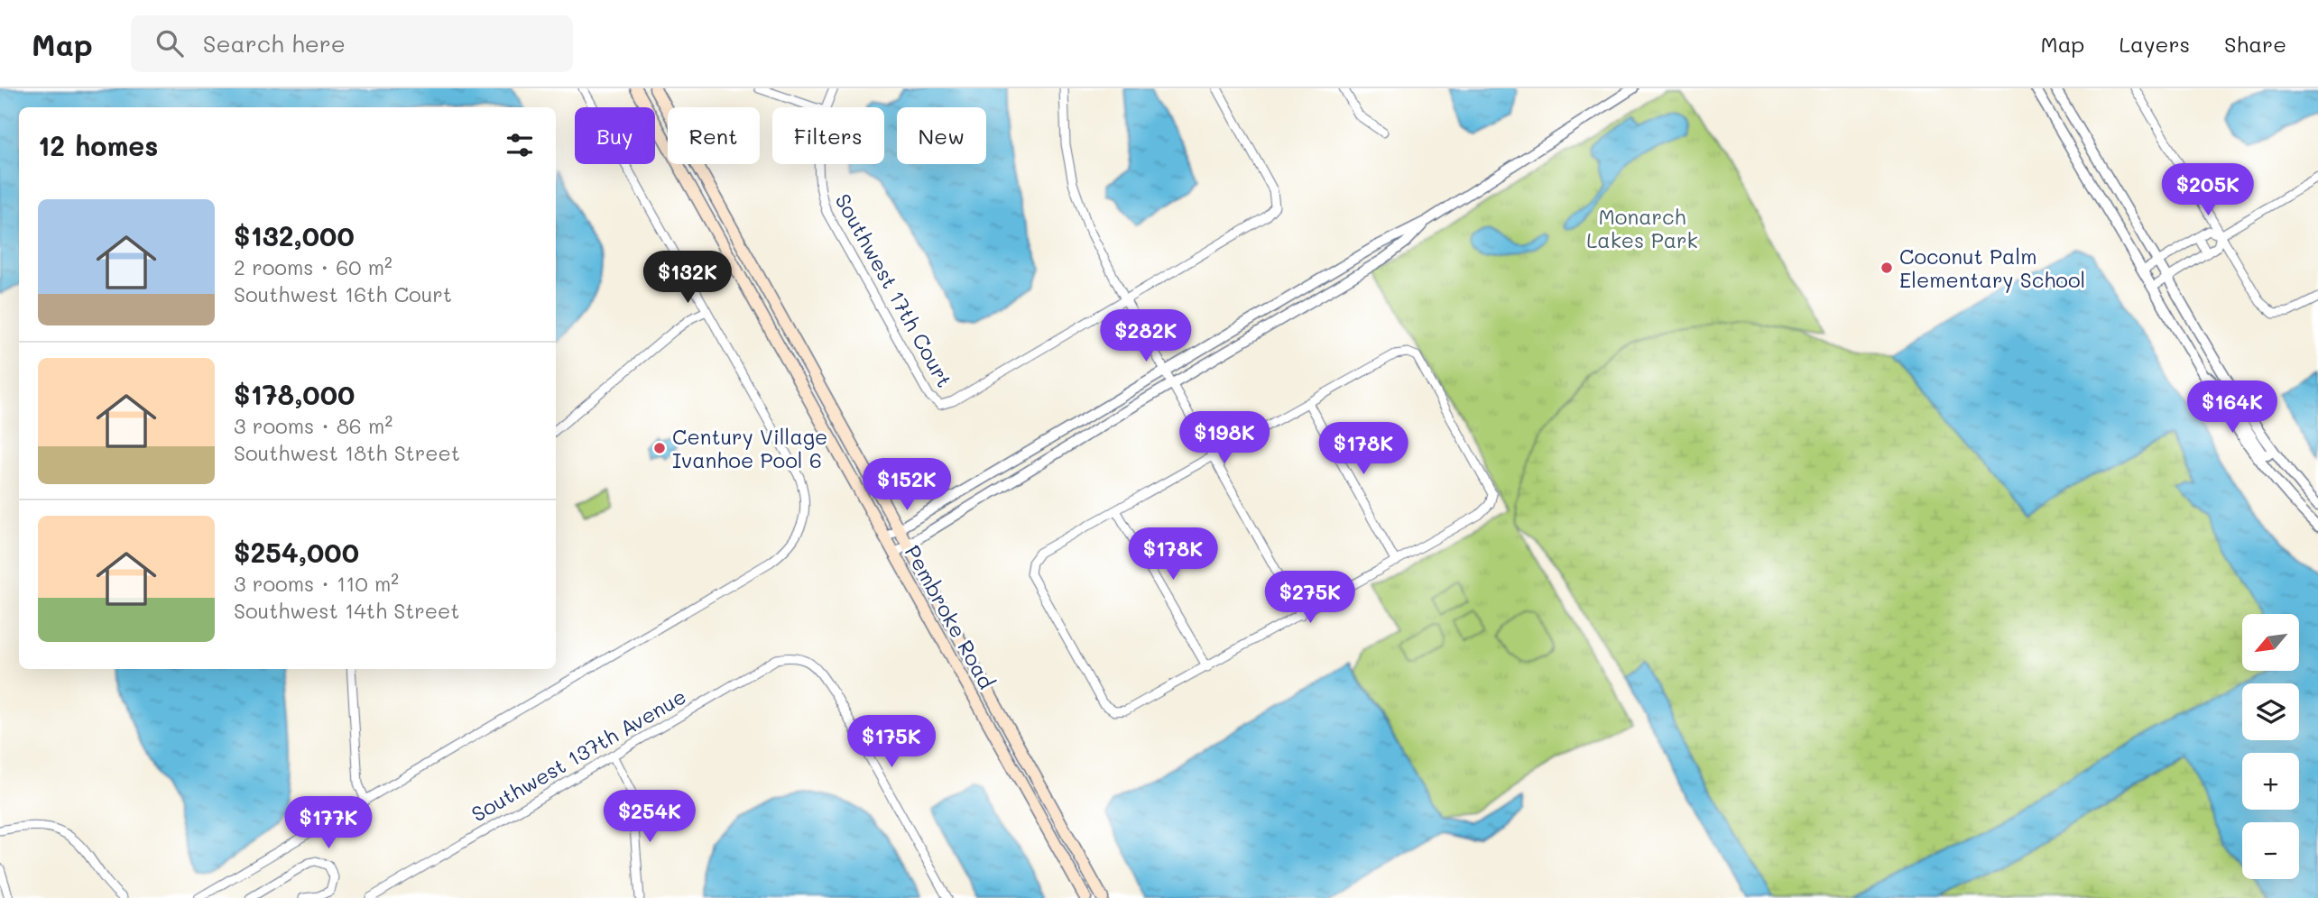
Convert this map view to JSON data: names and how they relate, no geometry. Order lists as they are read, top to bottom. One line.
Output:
{"streets":{"main road":["Pembroke Road"],"street":["Southwest 17th Court","Southwest 137th Avenue"]},"parks":["Monarch Lakes Park"],"places":["Coconut Palm Elementary School","Century Village Ivanhoe Pool 6"],"north":"bottom left","page":{"header":"Map","search":"Search here","nav":["Map","Layers","Share"],"chip":["Buy","Rent","Filters","New"],"heading":"12 homes","price":["$205K","$132K","$282K","$164K","$198K","$178K","$152K","$178K","$275K","$175K","$254K","$177K"],"list":[{"name":"$132,000","note":"2 rooms · 60 m² · Southwest 16th Court"},{"name":"$178,000","note":"3 rooms · 86 m² · Southwest 18th Street"},{"name":"$254,000","note":"3 rooms · 110 m² · Southwest 14th Street"}],"map_buttons":["+","−"]}}
